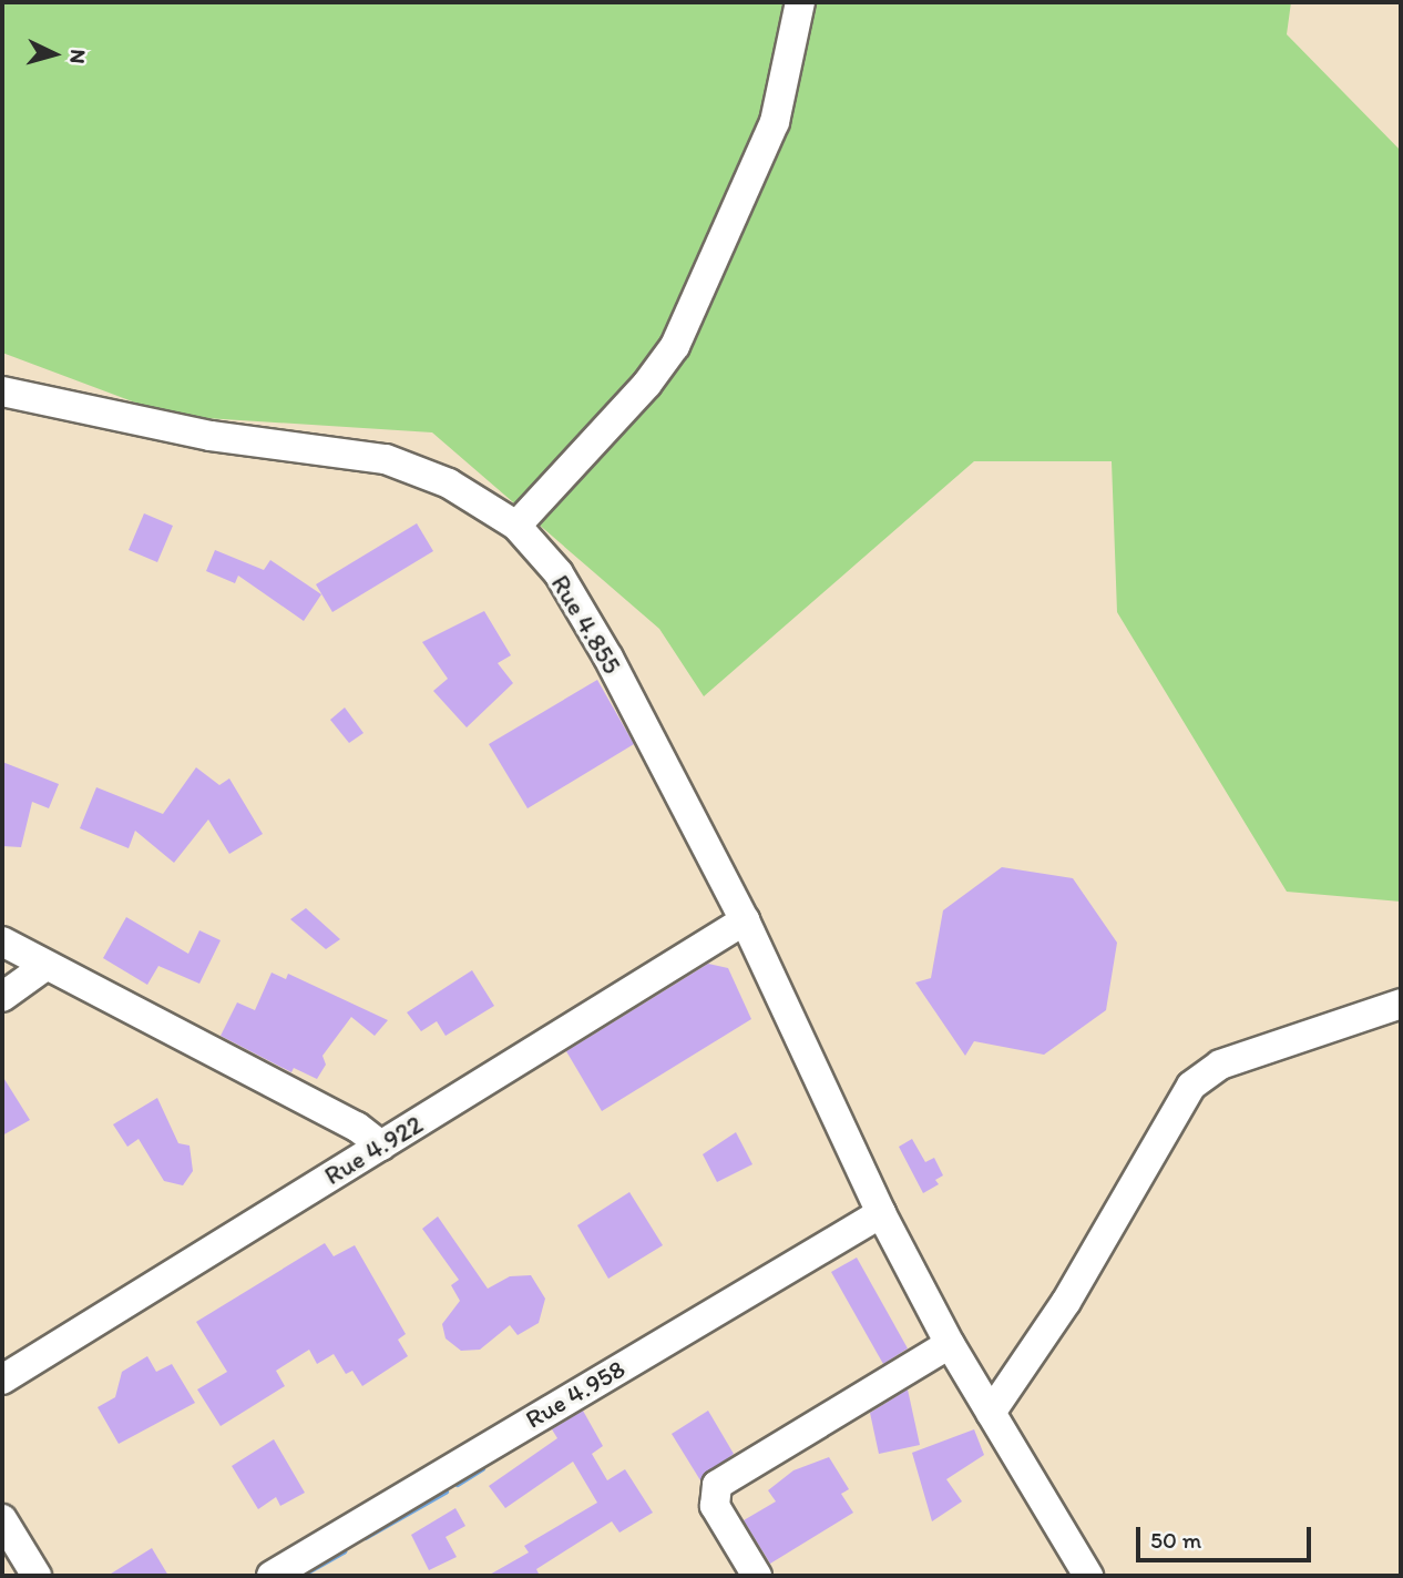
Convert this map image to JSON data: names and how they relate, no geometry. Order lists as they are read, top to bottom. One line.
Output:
{"streets":{"street":["Rue 4.855","Rue 4.922","Rue 4.958"]},"crossings":[["Rue 4.855","Rue 4.922"],["Rue 4.855","Rue 4.958"]],"scale_bar":"50 m","north":"right"}
